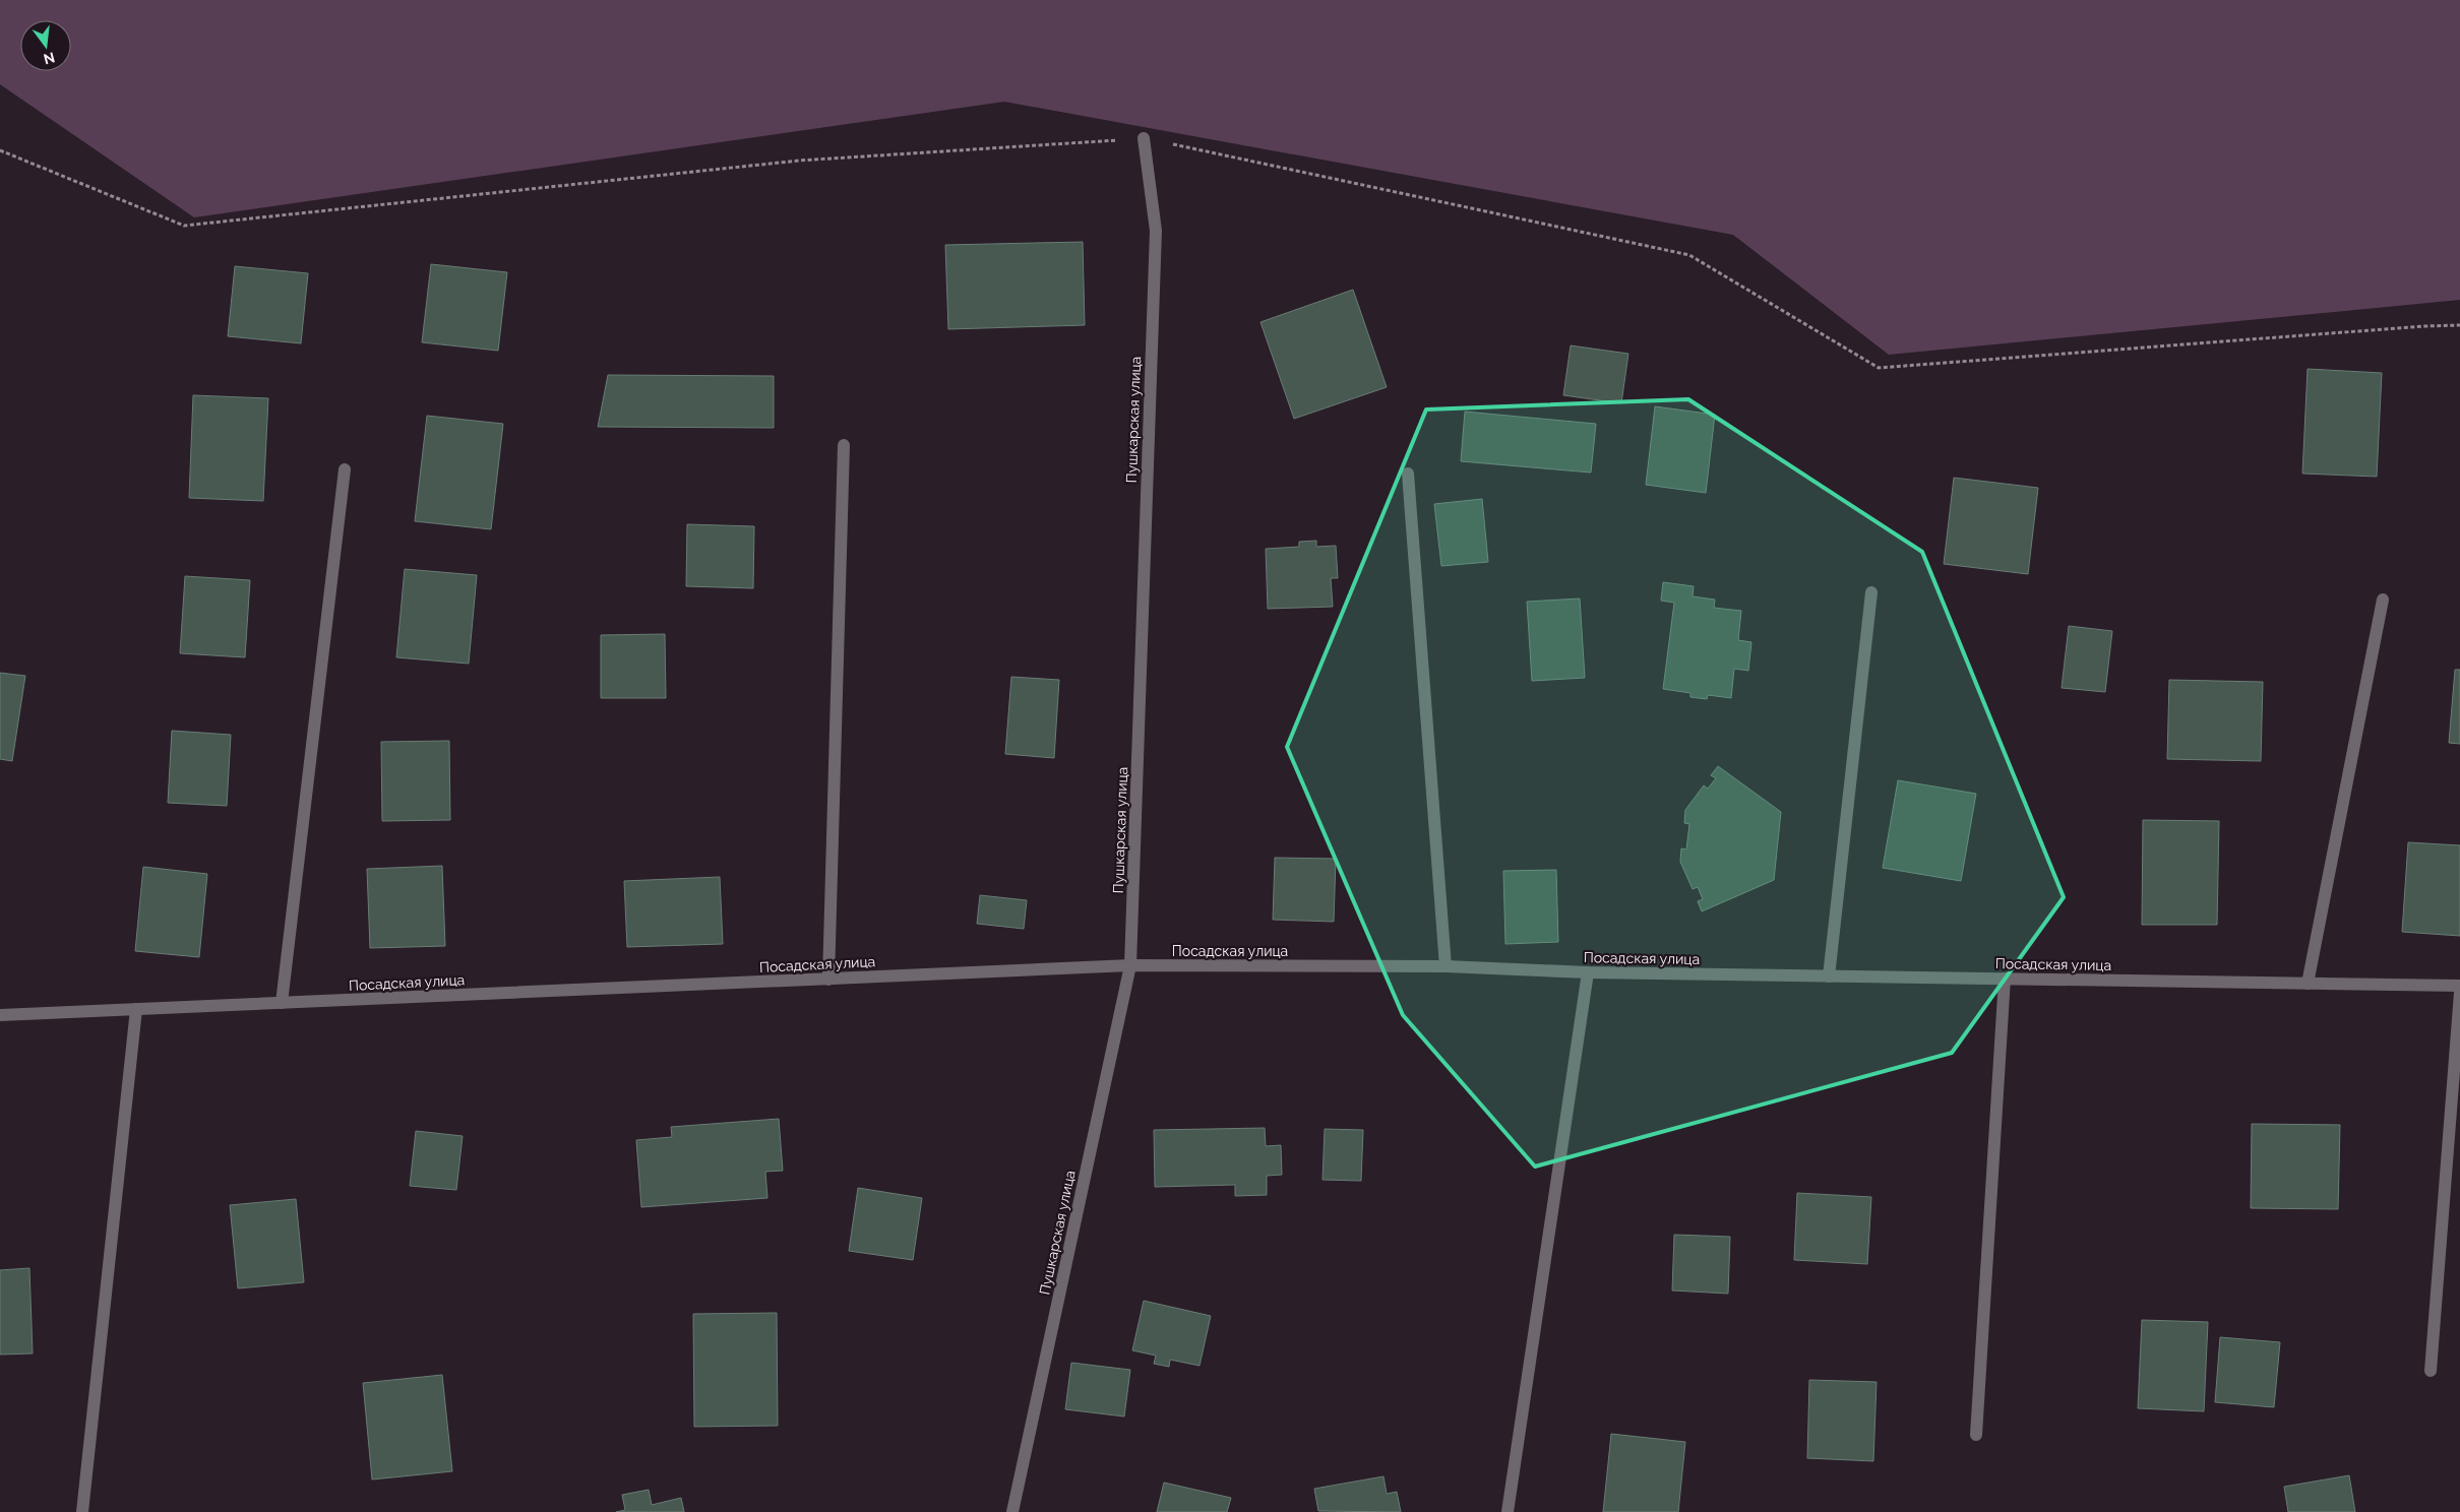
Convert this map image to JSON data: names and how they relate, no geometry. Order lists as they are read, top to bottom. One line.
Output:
{"streets":{"street":["Пушкарская улица","Посадская улица"]},"crossings":[["Пушкарская улица","Посадская улица"]],"north":"bottom"}
